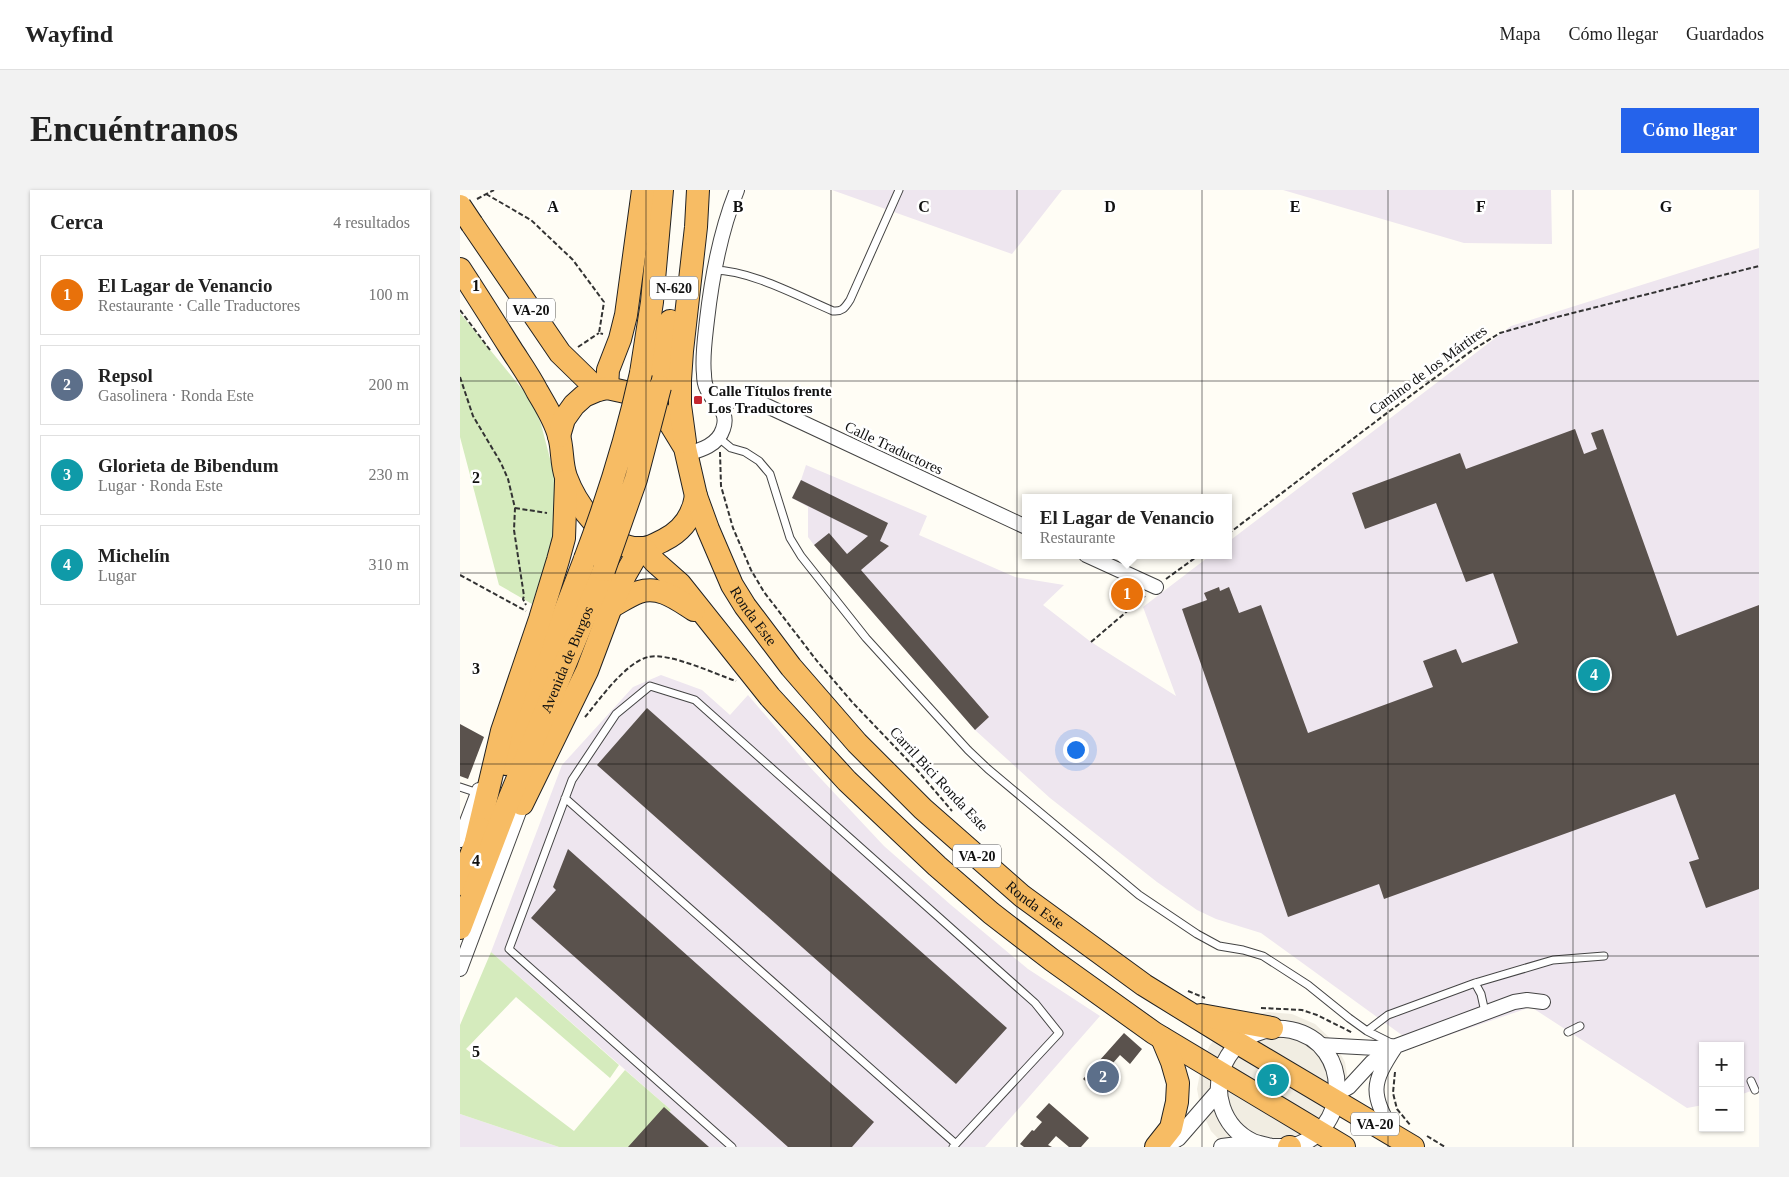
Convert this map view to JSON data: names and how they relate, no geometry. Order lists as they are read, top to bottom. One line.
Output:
{"streets":{"highway":["N-620","VA-20","Ronda Este","Avenida de Burgos"],"street":["Calle Traductores"],"path":["Camino de los Mártires","Carril Bici Ronda Este"]},"crossings":[["VA-20","Ronda Este"]],"places":{"transit":["Calle Títulos frente Los Traductores"]},"page":{"header":"Wayfind","nav":["Mapa","Cómo llegar","Guardados"],"buttons":"Cómo llegar","title":"Encuéntranos","heading":["Cerca","4 resultados"],"list":[{"mark":"1","name":"El Lagar de Venancio","note":"Restaurante · Calle Traductores","value":"100 m"},{"mark":"2","name":"Repsol","note":"Gasolinera · Ronda Este","value":"200 m"},{"mark":"3","name":"Glorieta de Bibendum","note":"Lugar · Ronda Este","value":"230 m"},{"mark":"4","name":"Michelín","note":"Lugar","value":"310 m"}],"popup":["El Lagar de Venancio","Restaurante"],"pins":["1","4","2","3"],"map_buttons":["+","−"]},"grid":{"columns":["A","B","C","D","E","F","G"],"rows":["1","2","3","4","5"]}}
